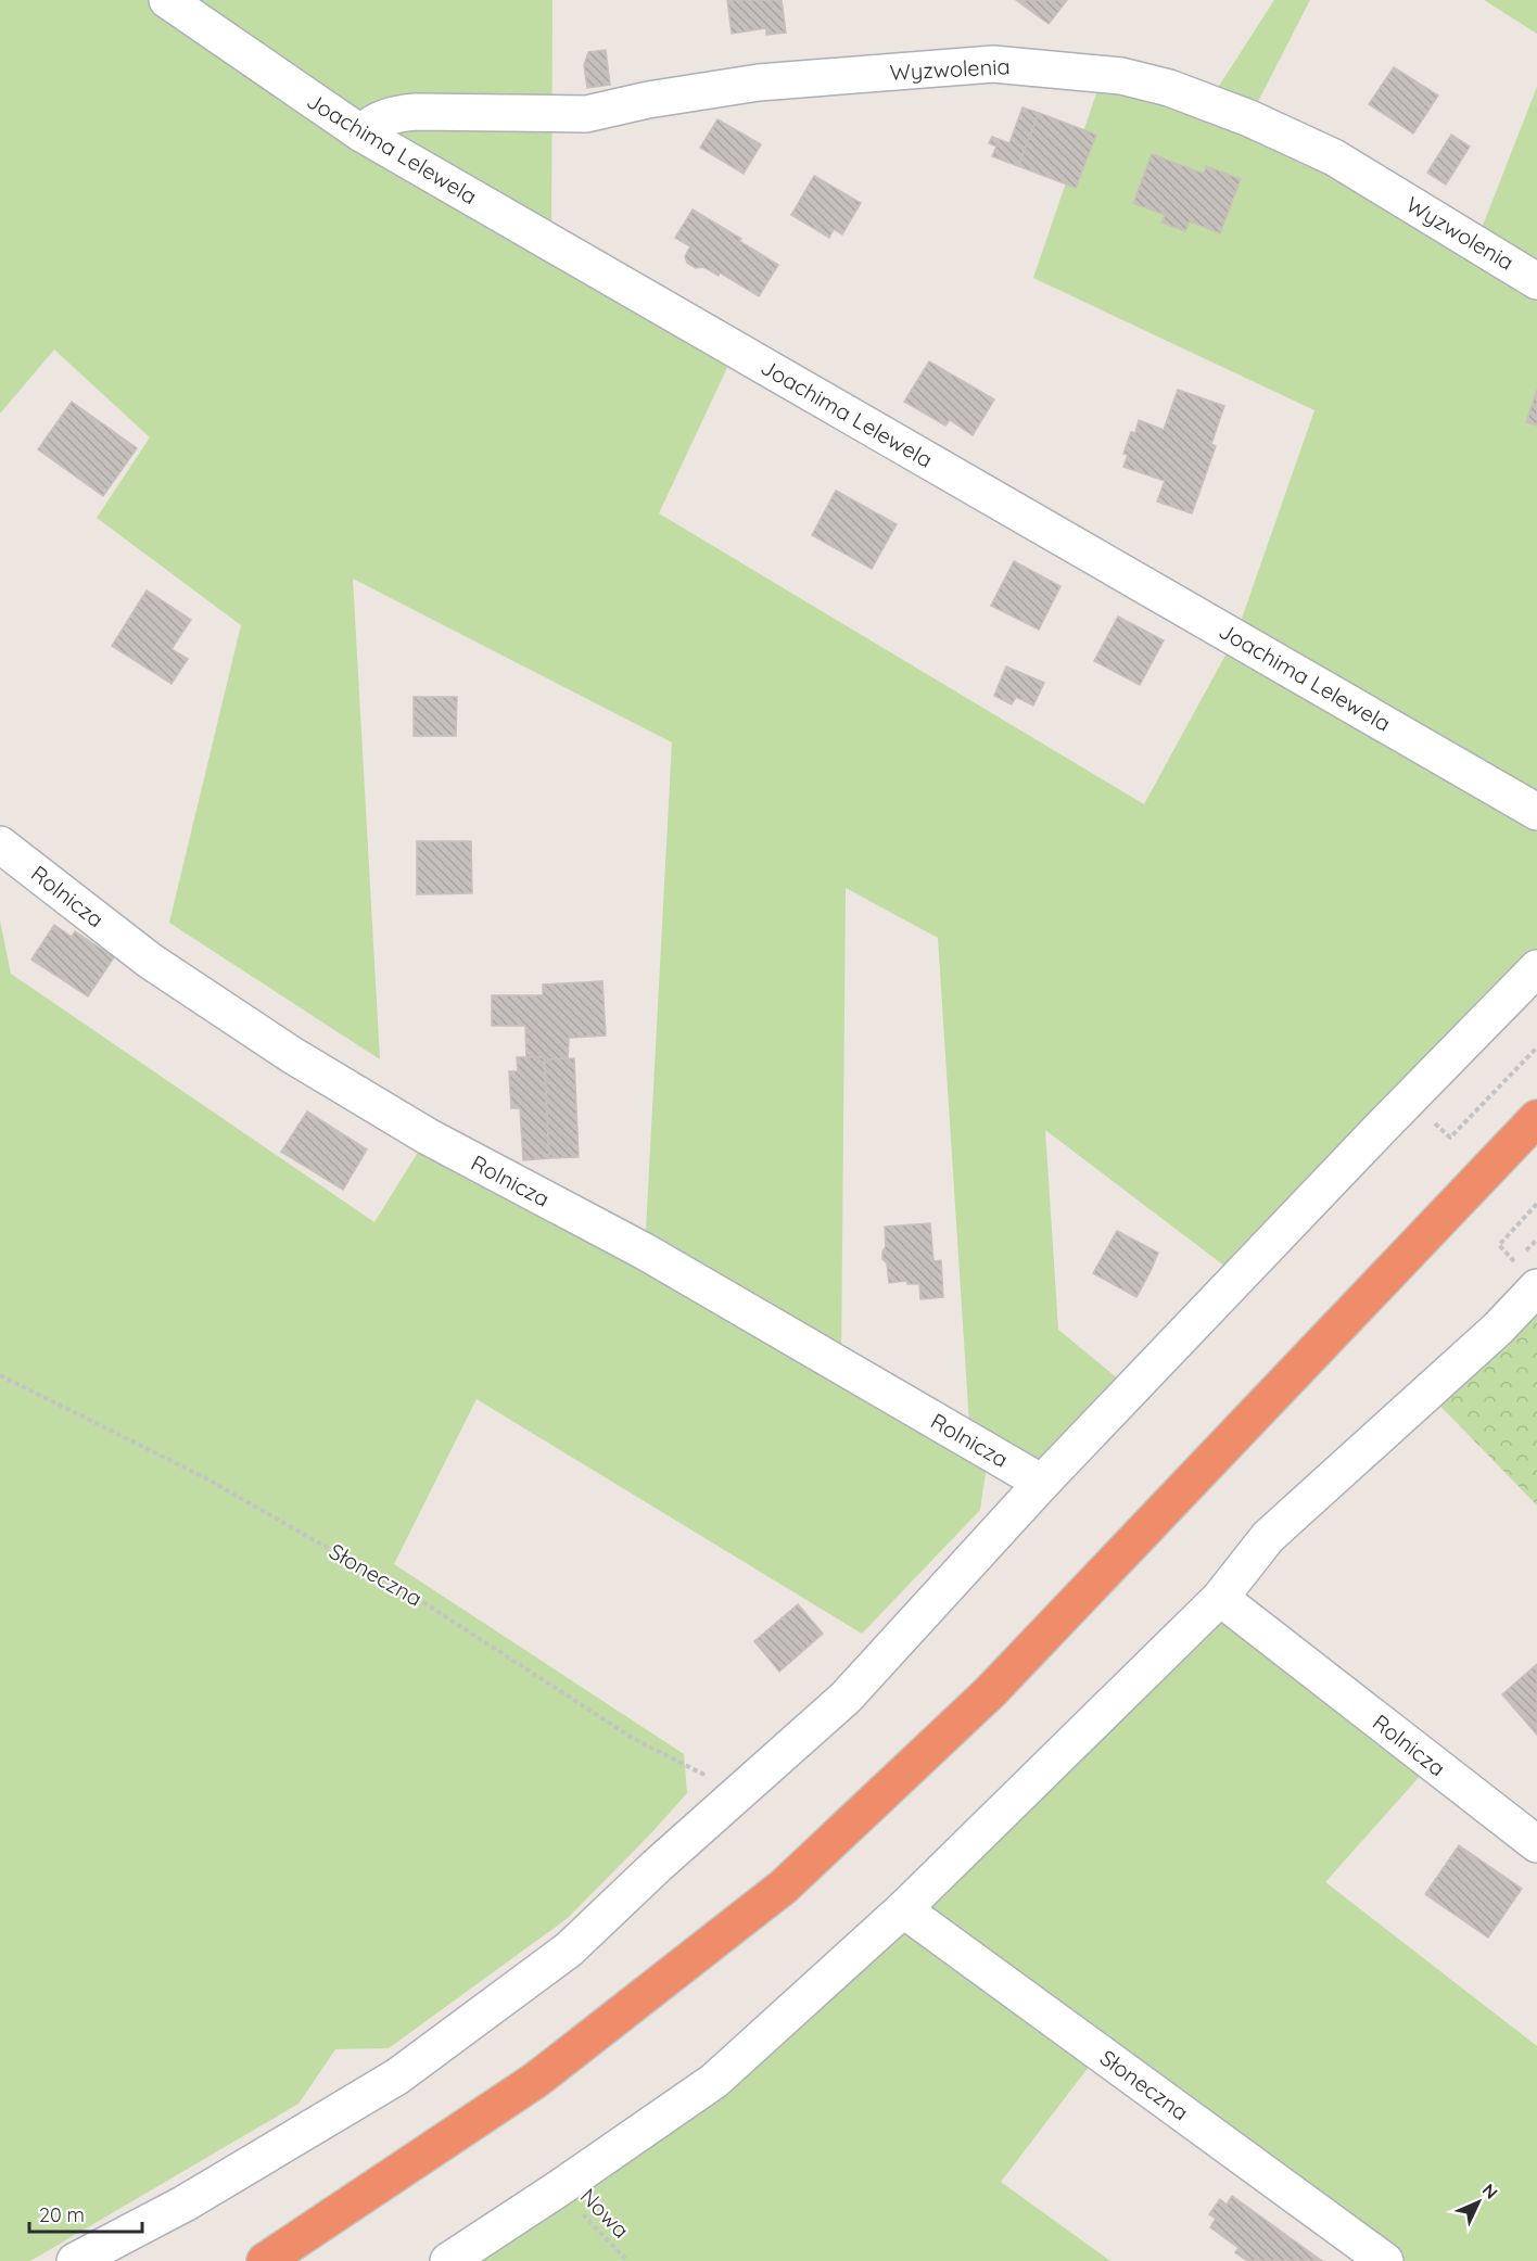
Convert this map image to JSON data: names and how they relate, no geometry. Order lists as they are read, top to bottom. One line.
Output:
{"streets":{"street":["Wyzwolenia","Joachima Lelewela","Rolnicza","Słoneczna"],"path":["Nowa"]},"crossings":[["Wyzwolenia","Joachima Lelewela"]],"scale_bar":"20 m","north":"top right"}
